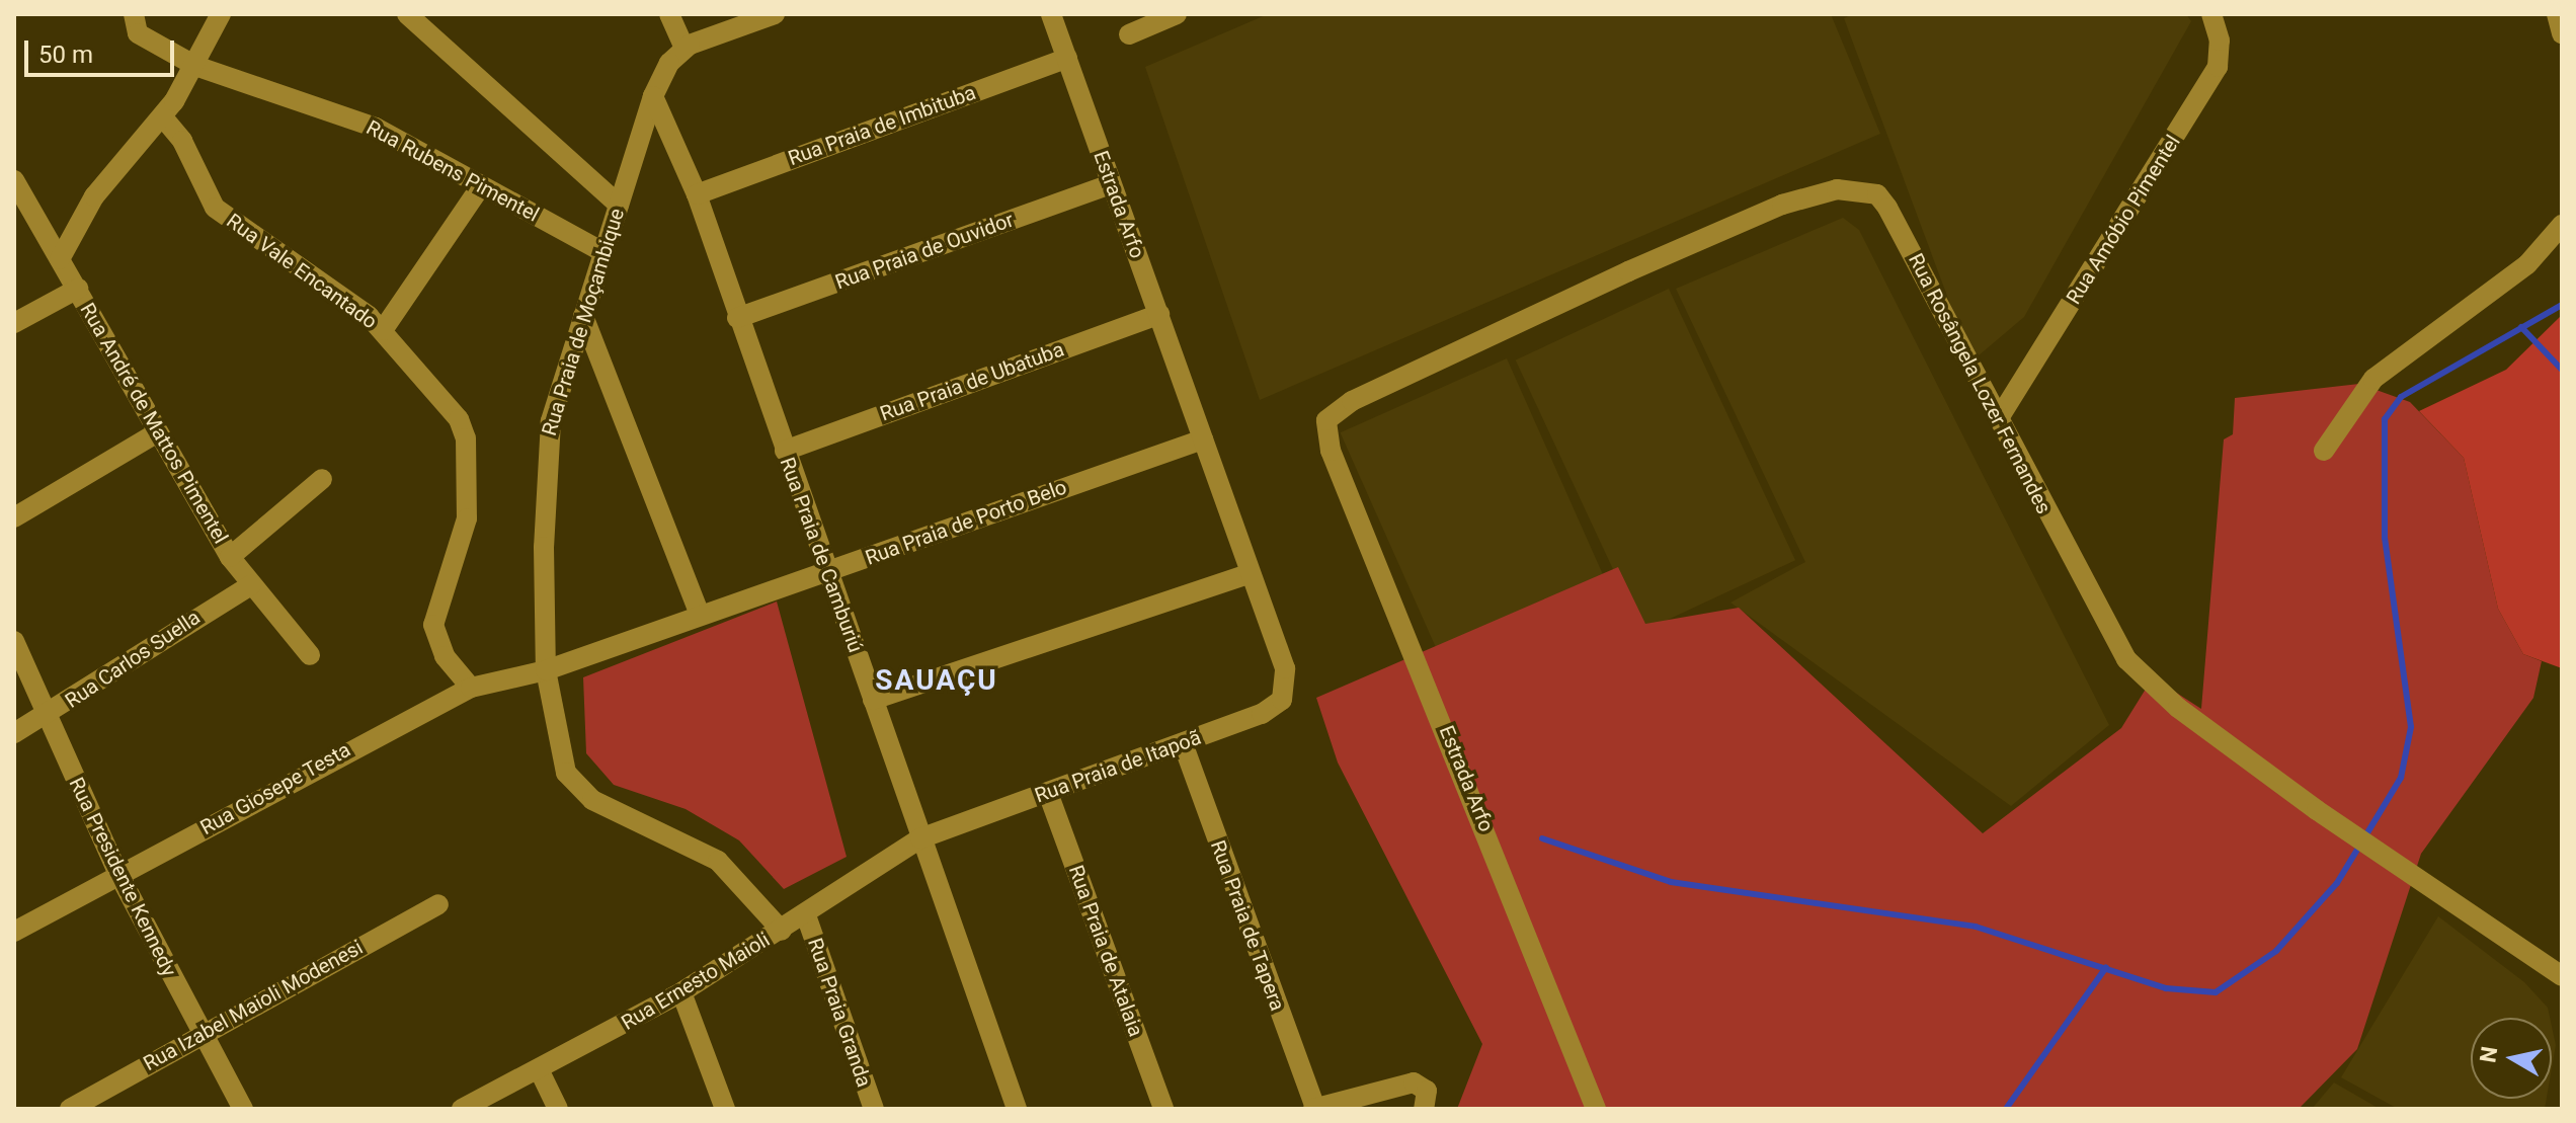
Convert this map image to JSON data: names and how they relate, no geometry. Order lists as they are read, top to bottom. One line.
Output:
{"streets":{"street":["Rua Praia de Imbituba","Rua Rubens Pimentel","Estrada Arfo","Rua Amóbio Pimentel","Rua Praia de Ouvidor","Rua Vale Encantado","Rua Praia de Moçambique","Rua Praia de Ubatuba","Rua Rosângela Lozer Fernandes","Rua André de Mattos Pimentel","Rua Praia de Porto Belo","Rua Praia de Camburiú","Rua Carlos Suella","Rua Praia de Itapoã","Rua Giosepe Testa","Rua Presidente Kennedy","Rua Praia de Tapera","Rua Praia de Atalaia","Rua Ernesto Maioli","Rua Izabel Maioli Modenesi","Rua Praia Granda"]},"crossings":[["Rua Praia de Imbituba","Estrada Arfo"],["Rua Praia de Imbituba","Rua Praia de Camburiú"],["Rua Rubens Pimentel","Rua Praia de Moçambique"],["Estrada Arfo","Rua Praia de Ouvidor"],["Estrada Arfo","Rua Praia de Ubatuba"],["Estrada Arfo","Rua Rosângela Lozer Fernandes"],["Estrada Arfo","Rua Praia de Porto Belo"],["Estrada Arfo","Rua Praia de Itapoã"],["Rua Amóbio Pimentel","Rua Rosângela Lozer Fernandes"],["Rua Praia de Ouvidor","Rua Praia de Camburiú"],["Rua Vale Encantado","Rua Giosepe Testa"],["Rua Praia de Moçambique","Rua Praia de Porto Belo"],["Rua Praia de Moçambique","Rua Praia de Camburiú"],["Rua Praia de Moçambique","Rua Giosepe Testa"],["Rua Praia de Moçambique","Rua Ernesto Maioli"],["Rua Praia de Ubatuba","Rua Praia de Camburiú"],["Rua André de Mattos Pimentel","Rua Carlos Suella"],["Rua Praia de Porto Belo","Rua Praia de Camburiú"],["Rua Praia de Porto Belo","Rua Giosepe Testa"],["Rua Praia de Camburiú","Rua Praia de Itapoã"],["Rua Praia de Camburiú","Rua Ernesto Maioli"],["Rua Carlos Suella","Rua Presidente Kennedy"],["Rua Praia de Itapoã","Rua Praia de Tapera"],["Rua Praia de Itapoã","Rua Praia de Atalaia"],["Rua Praia de Itapoã","Rua Ernesto Maioli"],["Rua Giosepe Testa","Rua Presidente Kennedy"],["Rua Presidente Kennedy","Rua Izabel Maioli Modenesi"],["Rua Ernesto Maioli","Rua Praia Granda"]],"districts":["SAUAÇU"],"scale_bar":"50 m","north":"left"}
